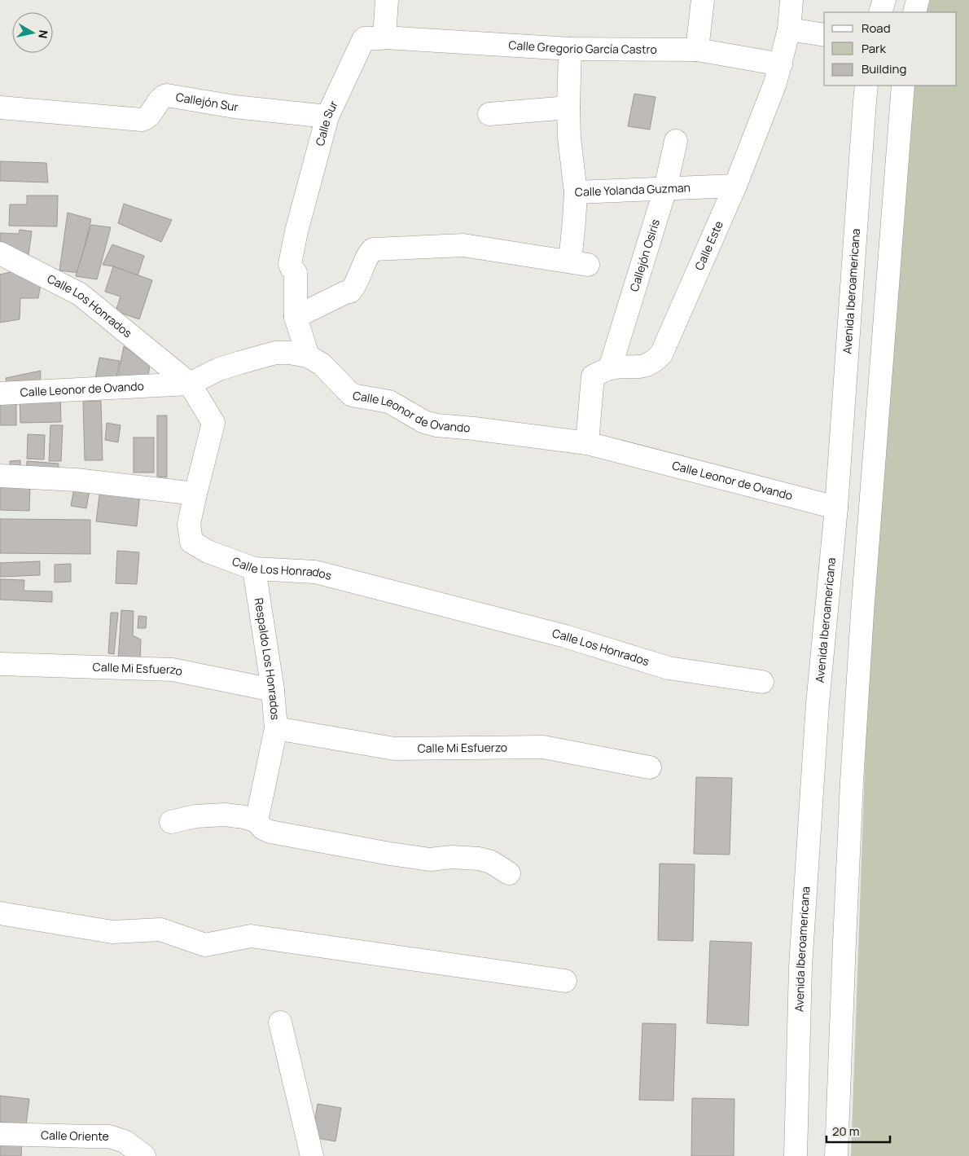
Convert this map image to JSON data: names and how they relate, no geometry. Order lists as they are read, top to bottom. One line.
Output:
{"streets":{"street":["Calle Gregorio García Castro","Callejón Sur","Calle Sur","Calle Yolanda Guzman","Calle Este","Callejón Osiris","Avenida Iberoamericana","Calle Los Honrados","Calle Leonor de Ovando","Respaldo Los Honrados","Calle Mi Esfuerzo","Calle Oriente"]},"crossings":[["Calle Gregorio García Castro","Calle Sur"],["Calle Gregorio García Castro","Calle Este"],["Callejón Sur","Calle Sur"],["Calle Sur","Calle Yolanda Guzman"],["Calle Sur","Calle Leonor de Ovando"],["Calle Yolanda Guzman","Calle Este"],["Calle Yolanda Guzman","Callejón Osiris"],["Calle Este","Callejón Osiris"],["Calle Este","Calle Leonor de Ovando"],["Avenida Iberoamericana","Calle Leonor de Ovando"],["Calle Los Honrados","Calle Leonor de Ovando"],["Calle Los Honrados","Respaldo Los Honrados"],["Respaldo Los Honrados","Calle Mi Esfuerzo"]],"legend":["Road","Park","Building"],"scale_bar":"20 m","north":"right"}
